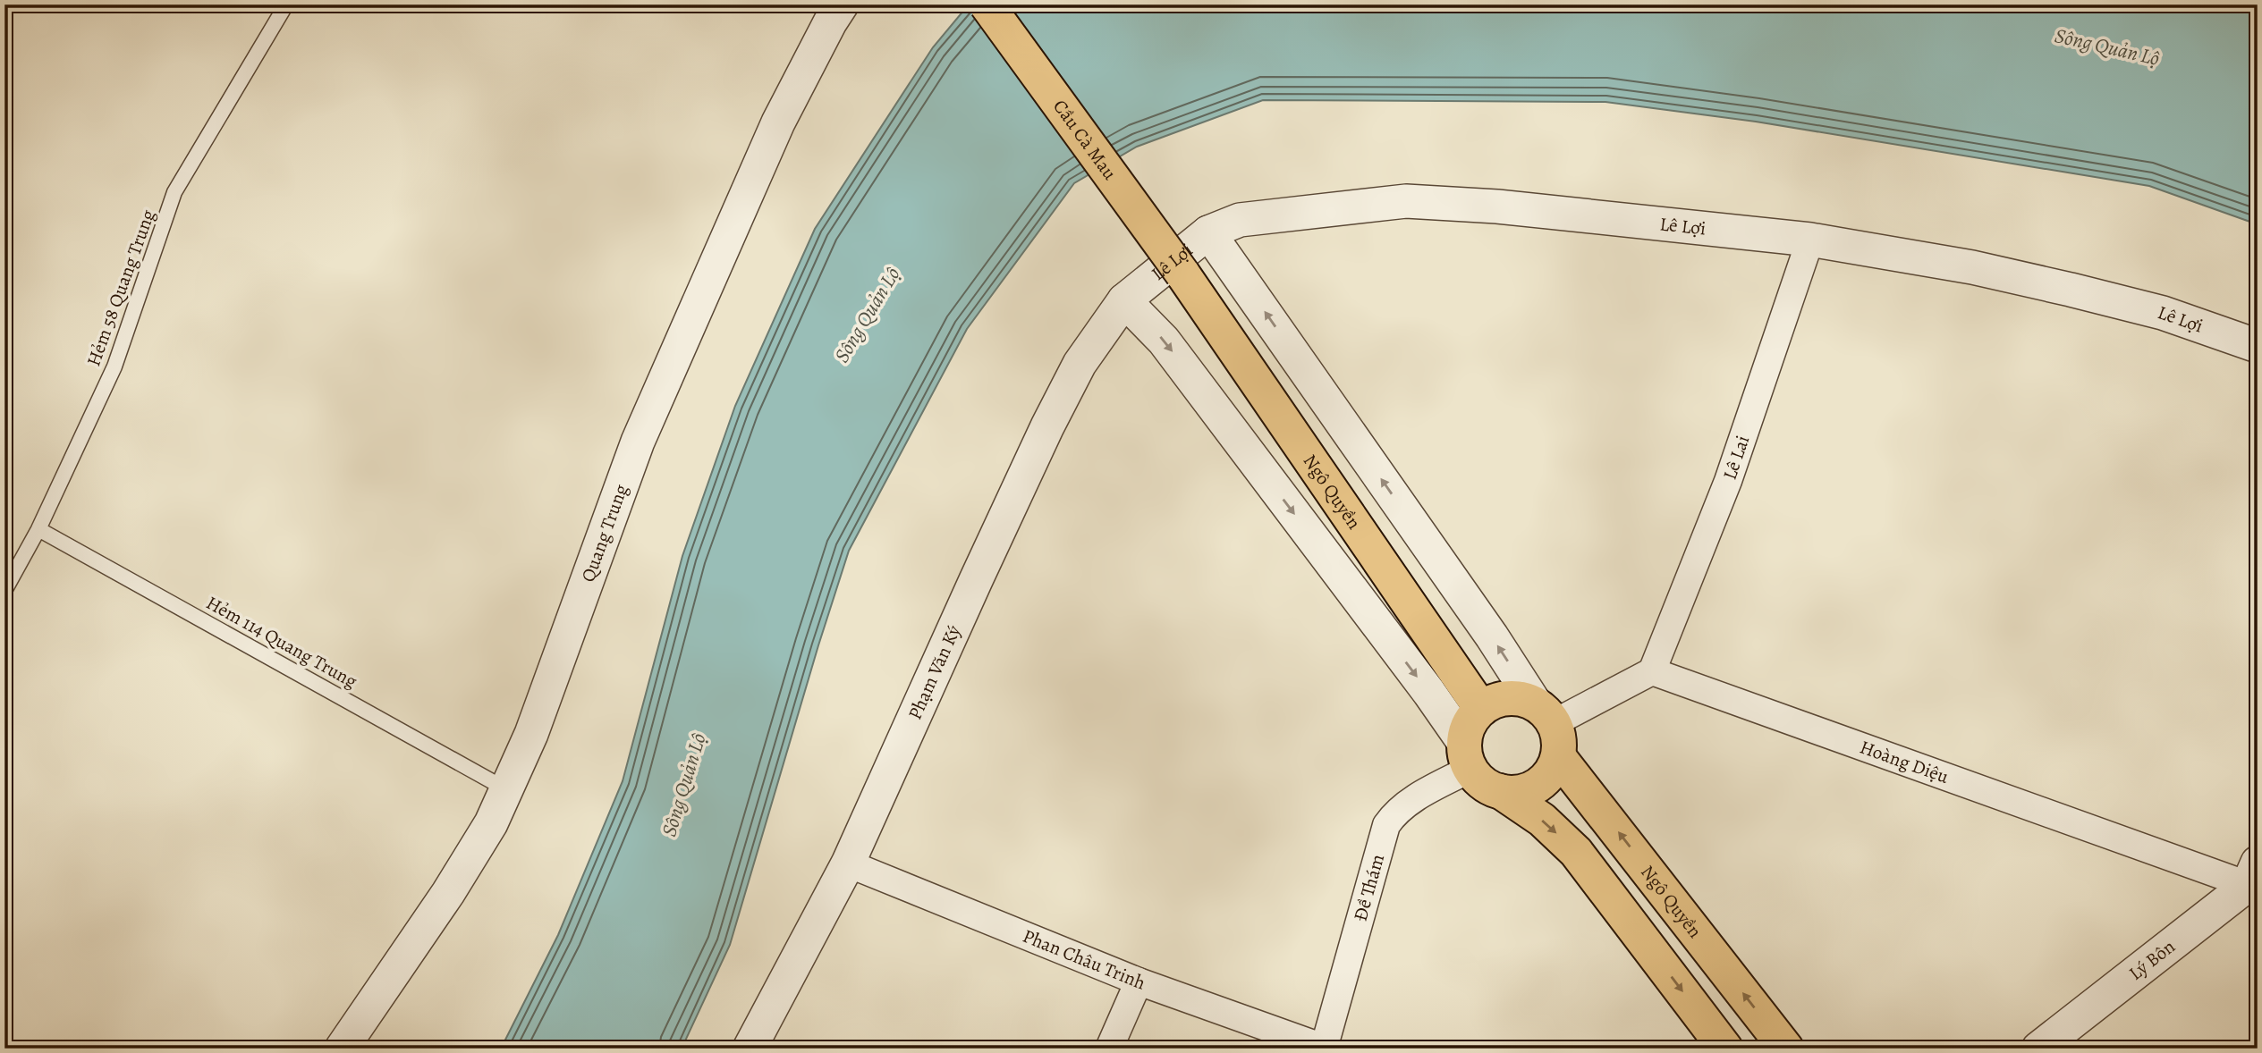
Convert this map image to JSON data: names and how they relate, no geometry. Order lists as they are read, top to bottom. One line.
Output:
{"streets":{"main road":["Cầu Cà Mau","Ngô Quyền"],"street":["Lê Lợi","Lê Lai","Quang Trung","Phạm Văn Ký","Hoàng Diệu","Đề Thám","Phan Châu Trinh","Lý Bôn"],"lane":["Hẻm 58 Quang Trung","Hẻm 114 Quang Trung"]},"crossings":[["Cầu Cà Mau","Ngô Quyền"],["Lê Lợi","Lê Lai"],["Lê Lợi","Phạm Văn Ký"],["Hẻm 58 Quang Trung","Hẻm 114 Quang Trung"],["Lê Lai","Hoàng Diệu"],["Ngô Quyền","Đề Thám"],["Quang Trung","Hẻm 114 Quang Trung"],["Phạm Văn Ký","Phan Châu Trinh"],["Hoàng Diệu","Lý Bôn"],["Đề Thám","Phan Châu Trinh"]],"water":["Sông Quản Lộ"]}
